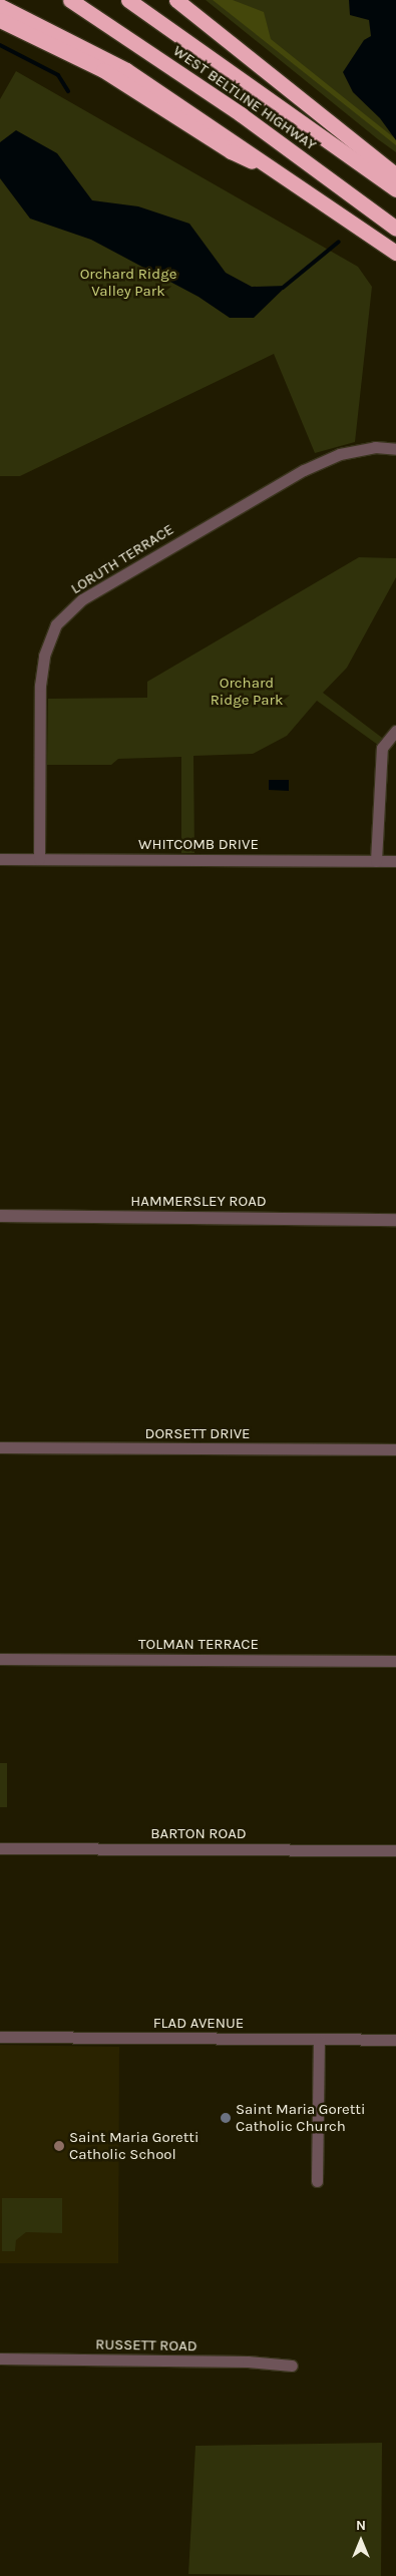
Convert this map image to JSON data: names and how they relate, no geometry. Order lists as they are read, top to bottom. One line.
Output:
{"streets":{"highway":["WEST BELTLINE HIGHWAY"],"street":["LORUTH TERRACE","WHITCOMB DRIVE","HAMMERSLEY ROAD","DORSETT DRIVE","TOLMAN TERRACE","BARTON ROAD","FLAD AVENUE","RUSSETT ROAD"]},"crossings":[["LORUTH TERRACE","WHITCOMB DRIVE"]],"parks":["Orchard Ridge Valley Park","Orchard Ridge Park"],"places":["Saint Maria Goretti Catholic Church","Saint Maria Goretti Catholic School"],"north":"top"}
